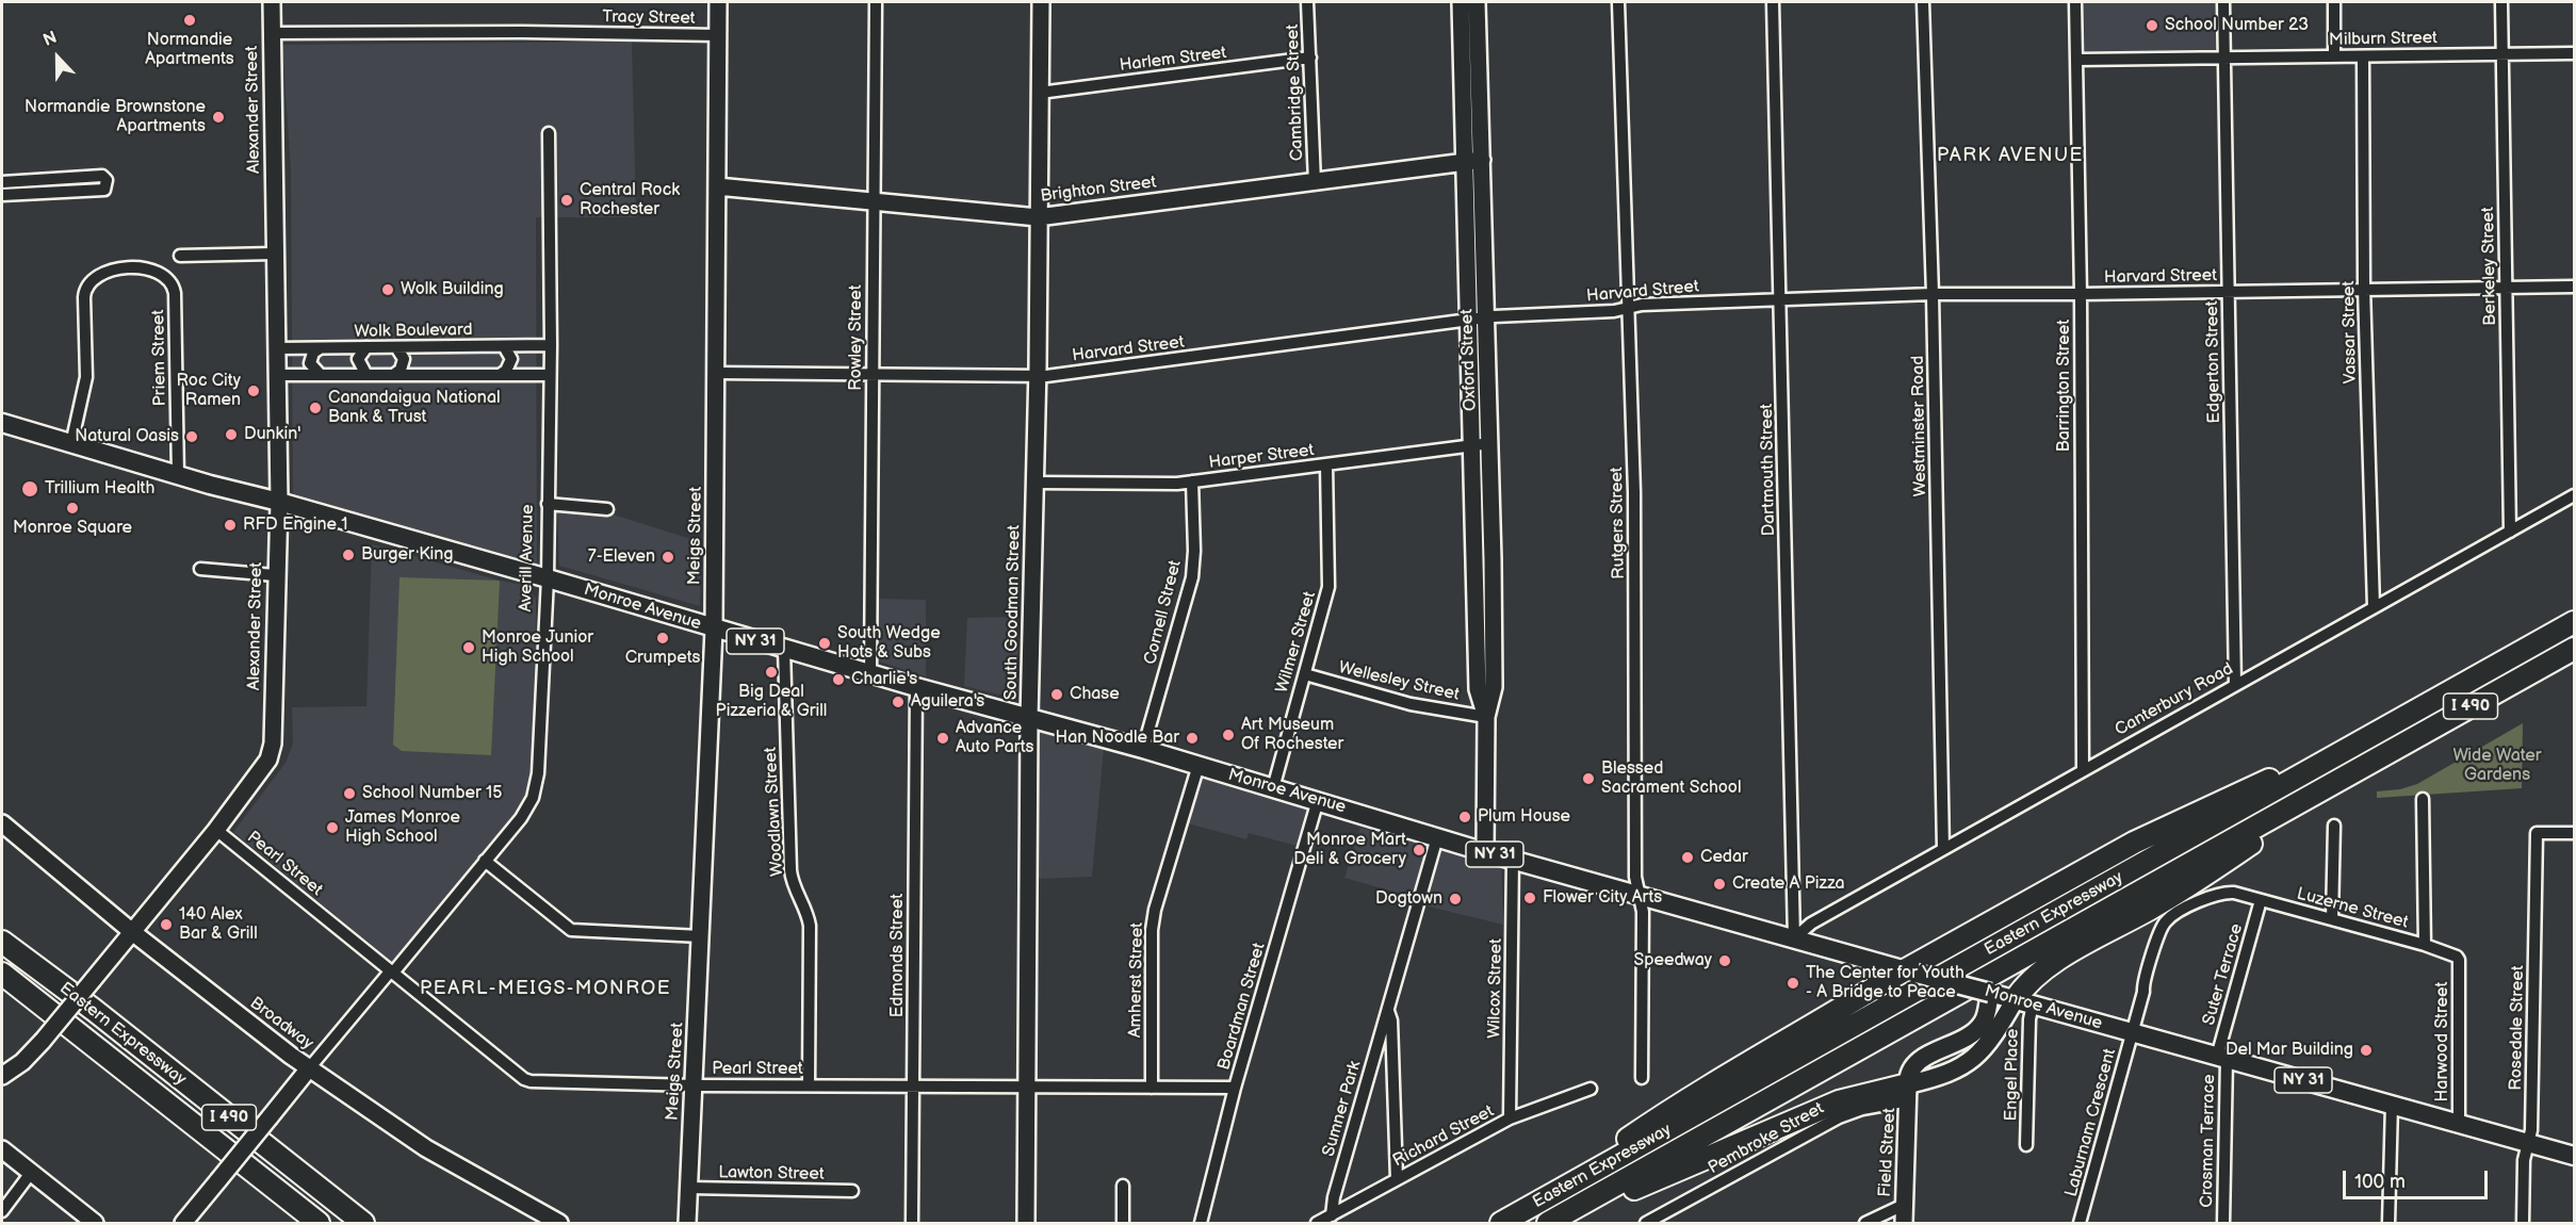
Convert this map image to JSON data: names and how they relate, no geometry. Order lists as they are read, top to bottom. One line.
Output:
{"streets":{"highway":["I 490","Eastern Expressway"],"main road":["Monroe Avenue","NY 31"],"street":["Tracy Street","Milburn Street","Harlem Street","Cambridge Street","Alexander Street","Brighton Street","Berkeley Street","Harvard Street","Wolk Boulevard","Vassar Street","Rowley Street","Priem Street","Oxford Street","Edgerton Street","Barrington Street","Westminster Road","Harper Street","Dartmouth Street","Rutgers Street","Meigs Street","Averill Avenue","South Goodman Street","Cornell Street","Wilmer Street","Wellesley Street","Canterbury Road","Woodlawn Street","Pearl Street","Luzerne Street","Edmonds Street","Suter Terrace","Amherst Street","Wilcox Street","Boardman Street","Broadway","Rosedale Street","Harwood Street","Engel Place","Sumner Park","Laburnam Crescent","Richard Street","Pembroke Street","Crosman Terrace","Field Street","Lawton Street"]},"crossings":[["Tracy Street","Alexander Street"],["Tracy Street","Meigs Street"],["Milburn Street","Berkeley Street"],["Milburn Street","Vassar Street"],["Milburn Street","Edgerton Street"],["Milburn Street","Barrington Street"],["Harlem Street","Cambridge Street"],["Harlem Street","South Goodman Street"],["Cambridge Street","Brighton Street"],["Alexander Street","Wolk Boulevard"],["Alexander Street","Monroe Avenue"],["Alexander Street","Pearl Street"],["Alexander Street","Broadway"],["Brighton Street","Rowley Street"],["Brighton Street","Oxford Street"],["Brighton Street","Meigs Street"],["Brighton Street","South Goodman Street"],["Berkeley Street","Harvard Street"],["Berkeley Street","Canterbury Road"],["Harvard Street","Vassar Street"],["Harvard Street","Rowley Street"],["Harvard Street","Oxford Street"],["Harvard Street","Edgerton Street"],["Harvard Street","Barrington Street"],["Harvard Street","Westminster Road"],["Harvard Street","Dartmouth Street"],["Harvard Street","Rutgers Street"],["Harvard Street","Meigs Street"],["Harvard Street","South Goodman Street"],["Wolk Boulevard","Averill Avenue"],["Vassar Street","Canterbury Road"],["Rowley Street","Monroe Avenue"],["Priem Street","Monroe Avenue"],["Oxford Street","Harper Street"],["Oxford Street","Monroe Avenue"],["Oxford Street","Wellesley Street"],["Edgerton Street","Canterbury Road"],["Barrington Street","Canterbury Road"],["Westminster Road","Canterbury Road"],["Harper Street","South Goodman Street"],["Harper Street","Cornell Street"],["Harper Street","Wilmer Street"],["Dartmouth Street","Monroe Avenue"],["Dartmouth Street","Canterbury Road"],["Rutgers Street","Monroe Avenue"],["Meigs Street","Monroe Avenue"],["Meigs Street","Pearl Street"],["Meigs Street","Lawton Street"],["Averill Avenue","Monroe Avenue"],["Averill Avenue","Pearl Street"],["Averill Avenue","Broadway"],["Monroe Avenue","South Goodman Street"],["Monroe Avenue","Cornell Street"],["Monroe Avenue","Wilmer Street"],["Monroe Avenue","Canterbury Road"],["Monroe Avenue","Woodlawn Street"],["Monroe Avenue","Edmonds Street"],["Monroe Avenue","Suter Terrace"],["Monroe Avenue","Amherst Street"],["Monroe Avenue","Wilcox Street"],["Monroe Avenue","Boardman Street"],["Monroe Avenue","Rosedale Street"],["Monroe Avenue","Harwood Street"],["Monroe Avenue","Engel Place"],["Monroe Avenue","Sumner Park"],["Monroe Avenue","Laburnam Crescent"],["Monroe Avenue","Crosman Terrace"],["South Goodman Street","Pearl Street"],["Wilmer Street","Wellesley Street"],["Woodlawn Street","Pearl Street"],["Pearl Street","Edmonds Street"],["Pearl Street","Amherst Street"],["Pearl Street","Boardman Street"],["Luzerne Street","Suter Terrace"],["Luzerne Street","Harwood Street"],["Luzerne Street","Laburnam Crescent"],["Suter Terrace","Crosman Terrace"],["Wilcox Street","Richard Street"],["Sumner Park","Richard Street"],["Pembroke Street","Field Street"]],"districts":["PARK AVENUE","PEARL-MEIGS-MONROE"],"parks":["Wide Water Gardens"],"places":["Normandie Apartments","School Number 23","Normandie Brownstone Apartments","Central Rock Rochester","Wolk Building","Roc City Ramen","Canandaigua National Bank & Trust","Dunkin'","Natural Oasis","Trillium Health","Monroe Square","RFD Engine 1","Burger King","7-Eleven","Crumpets","South Wedge Hots & Subs","Monroe Junior High School","Big Deal Pizzeria & Grill","Charlie's","Chase","Aguilera's","Art Museum Of Rochester","Advance Auto Parts","Han Noodle Bar","Blessed Sacrament School","School Number 15","Plum House","James Monroe High School","Monroe Mart Deli & Grocery","Cedar","Create A Pizza","Flower City Arts","Dogtown","140 Alex Bar & Grill","Speedway","The Center for Youth - A Bridge to Peace","Del Mar Building"],"scale_bar":"100 m","north":"top"}
